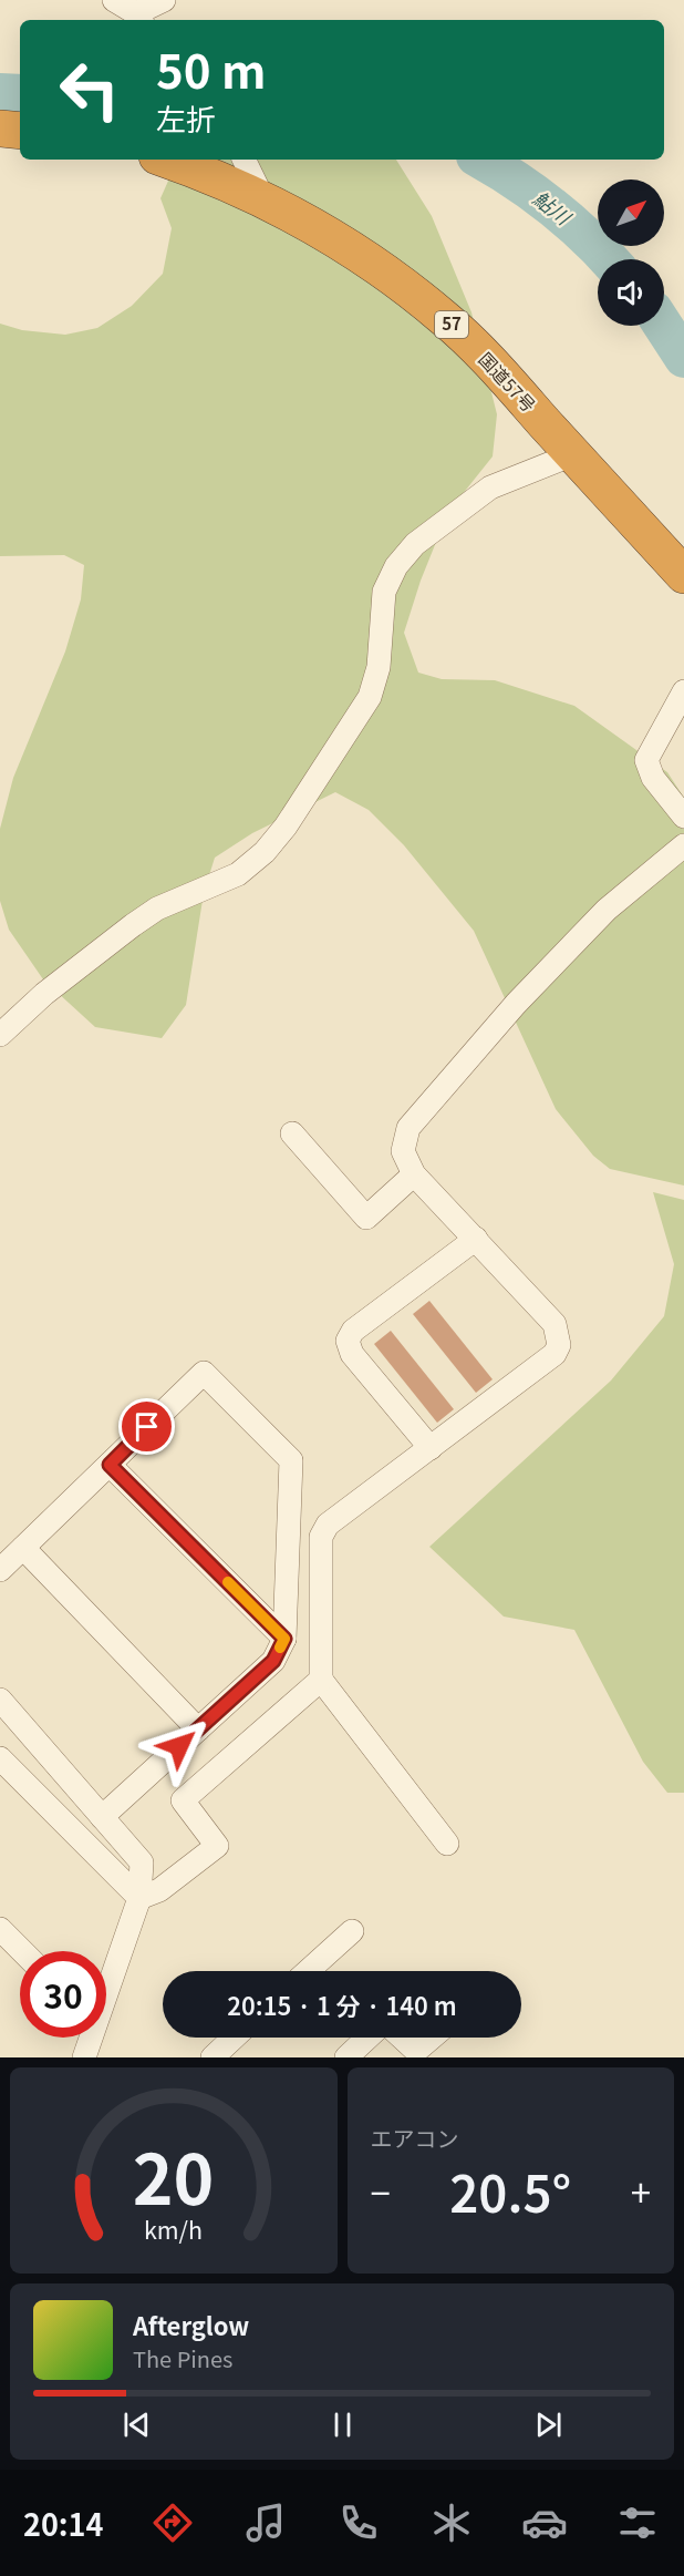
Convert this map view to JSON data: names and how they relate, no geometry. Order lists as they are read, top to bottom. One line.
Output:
{"streets":{"highway":["57","国道57号"]},"water":["鮎川"],"north":"top right","page":{"turn":["50 m","左折"],"limit":"30","trip":"20:15 · 1 分 · 140 m","tile":"エアコン","heat":["−","20.5°","+"],"song":["Afterglow","The Pines"],"tabs":"20:14","gauge":["20","km/h"]}}
